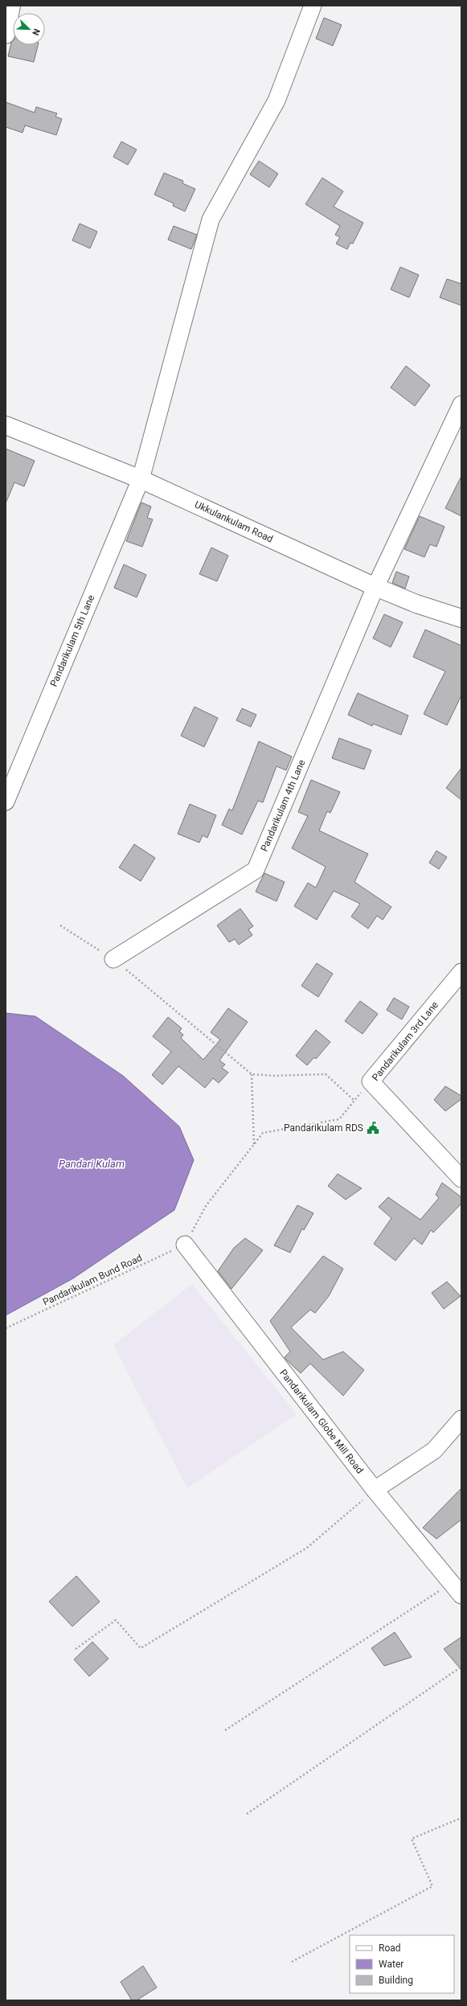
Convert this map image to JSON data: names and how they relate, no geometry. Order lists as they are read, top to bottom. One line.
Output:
{"streets":{"street":["Ukkulankulam Road","Pandarikulam 5th Lane","Pandarikulam 4th Lane","Pandarikulam 3rd Lane","Pandarikulam Globe Mill Road"],"path":["Pandarikulam Bund Road"]},"crossings":[["Ukkulankulam Road","Pandarikulam 5th Lane"],["Ukkulankulam Road","Pandarikulam 4th Lane"],["Pandarikulam Bund Road","Pandarikulam Globe Mill Road"]],"water":["Pandari Kulam"],"places":{"public building":["Pandarikulam RDS"]},"legend":["Road","Water","Building"],"north":"bottom right"}
